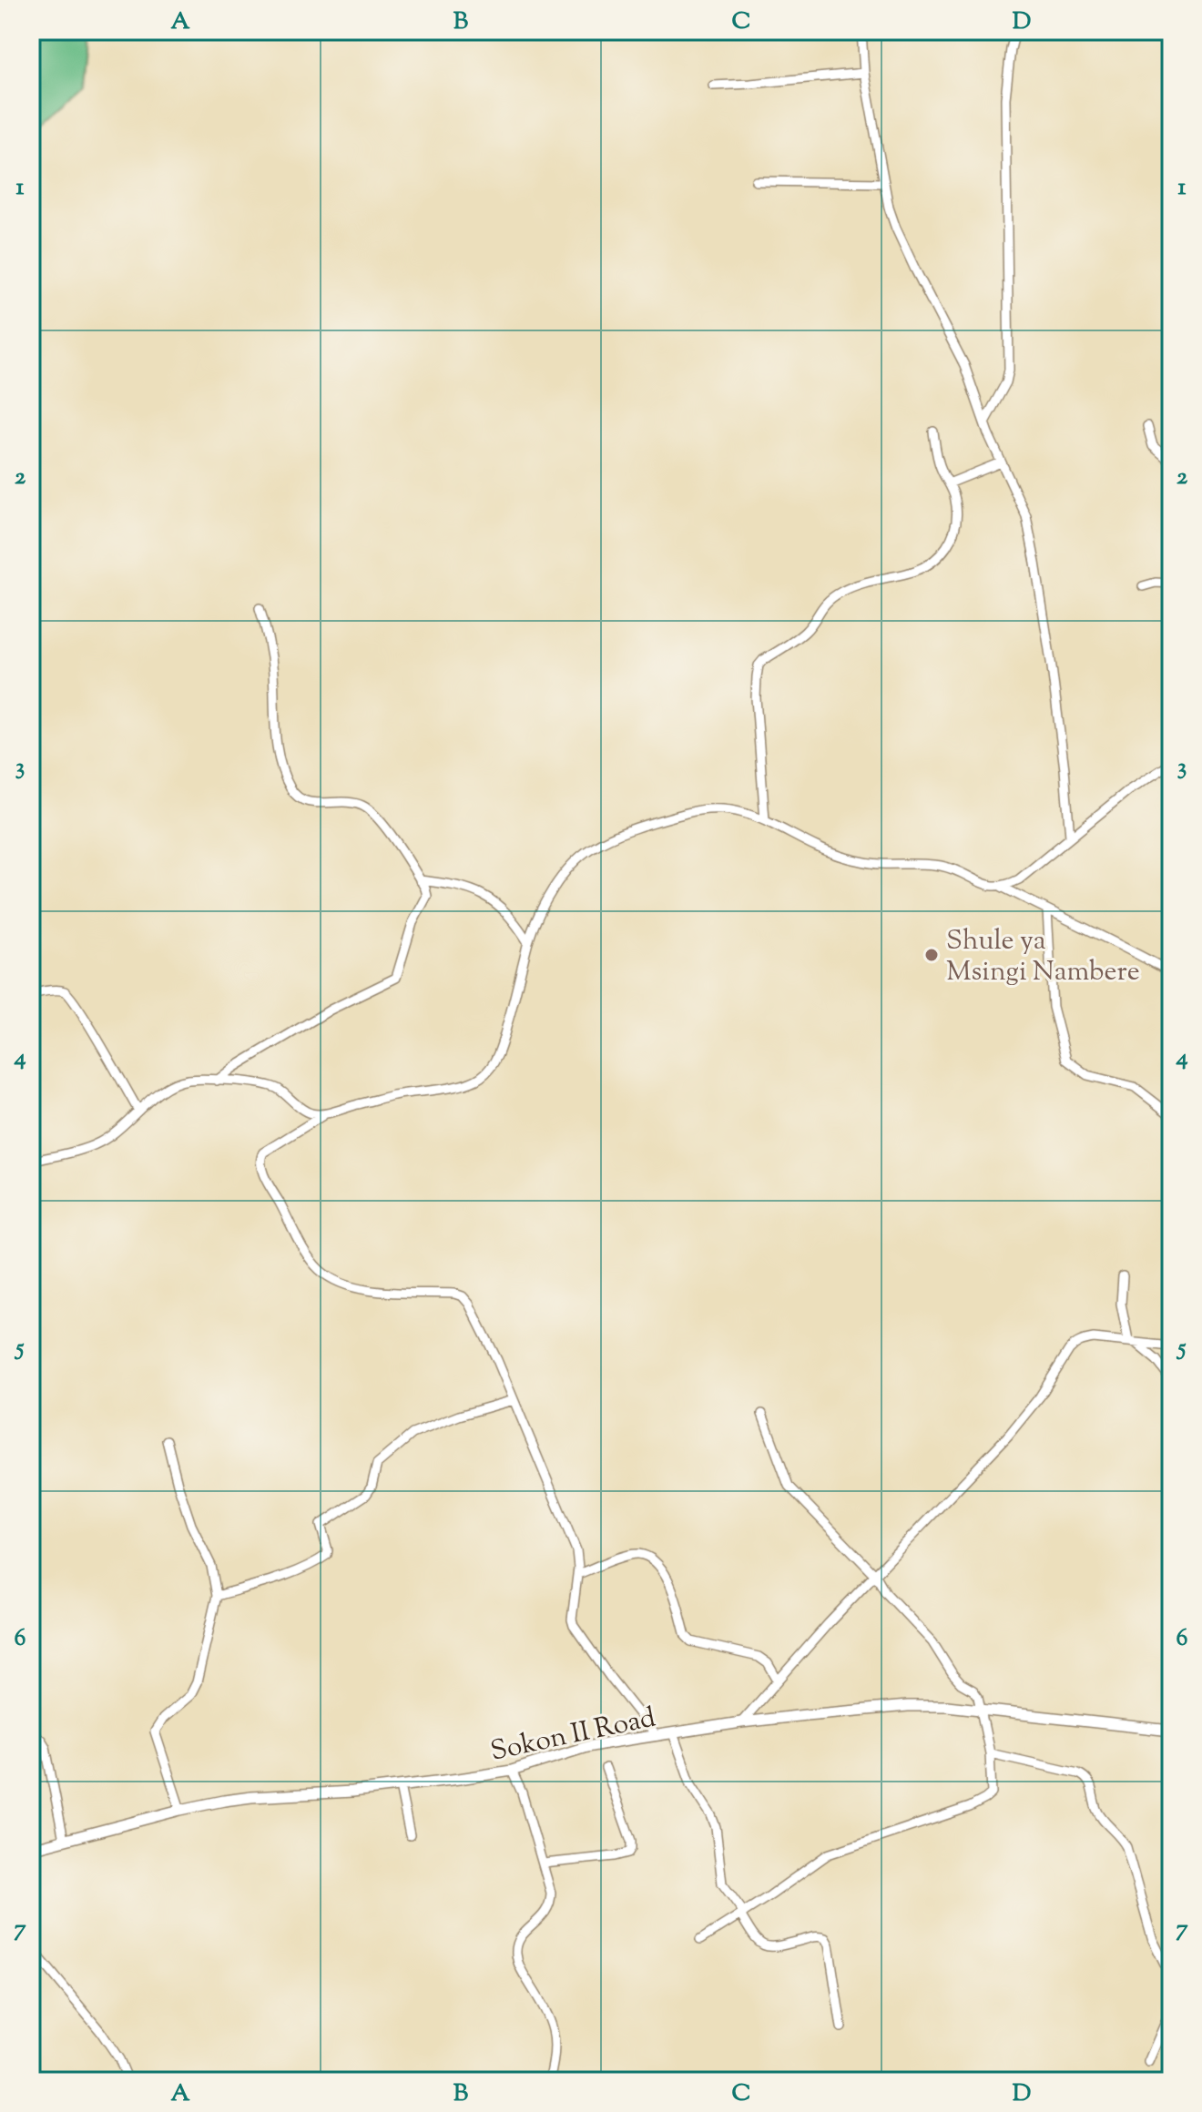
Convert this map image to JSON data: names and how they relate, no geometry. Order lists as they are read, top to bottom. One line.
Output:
{"streets":{"street":["Sokon II Road"]},"places":["Shule ya Msingi Nambere"],"grid":{"columns":["A","B","C","D"],"rows":["1","2","3","4","5","6","7"]}}
